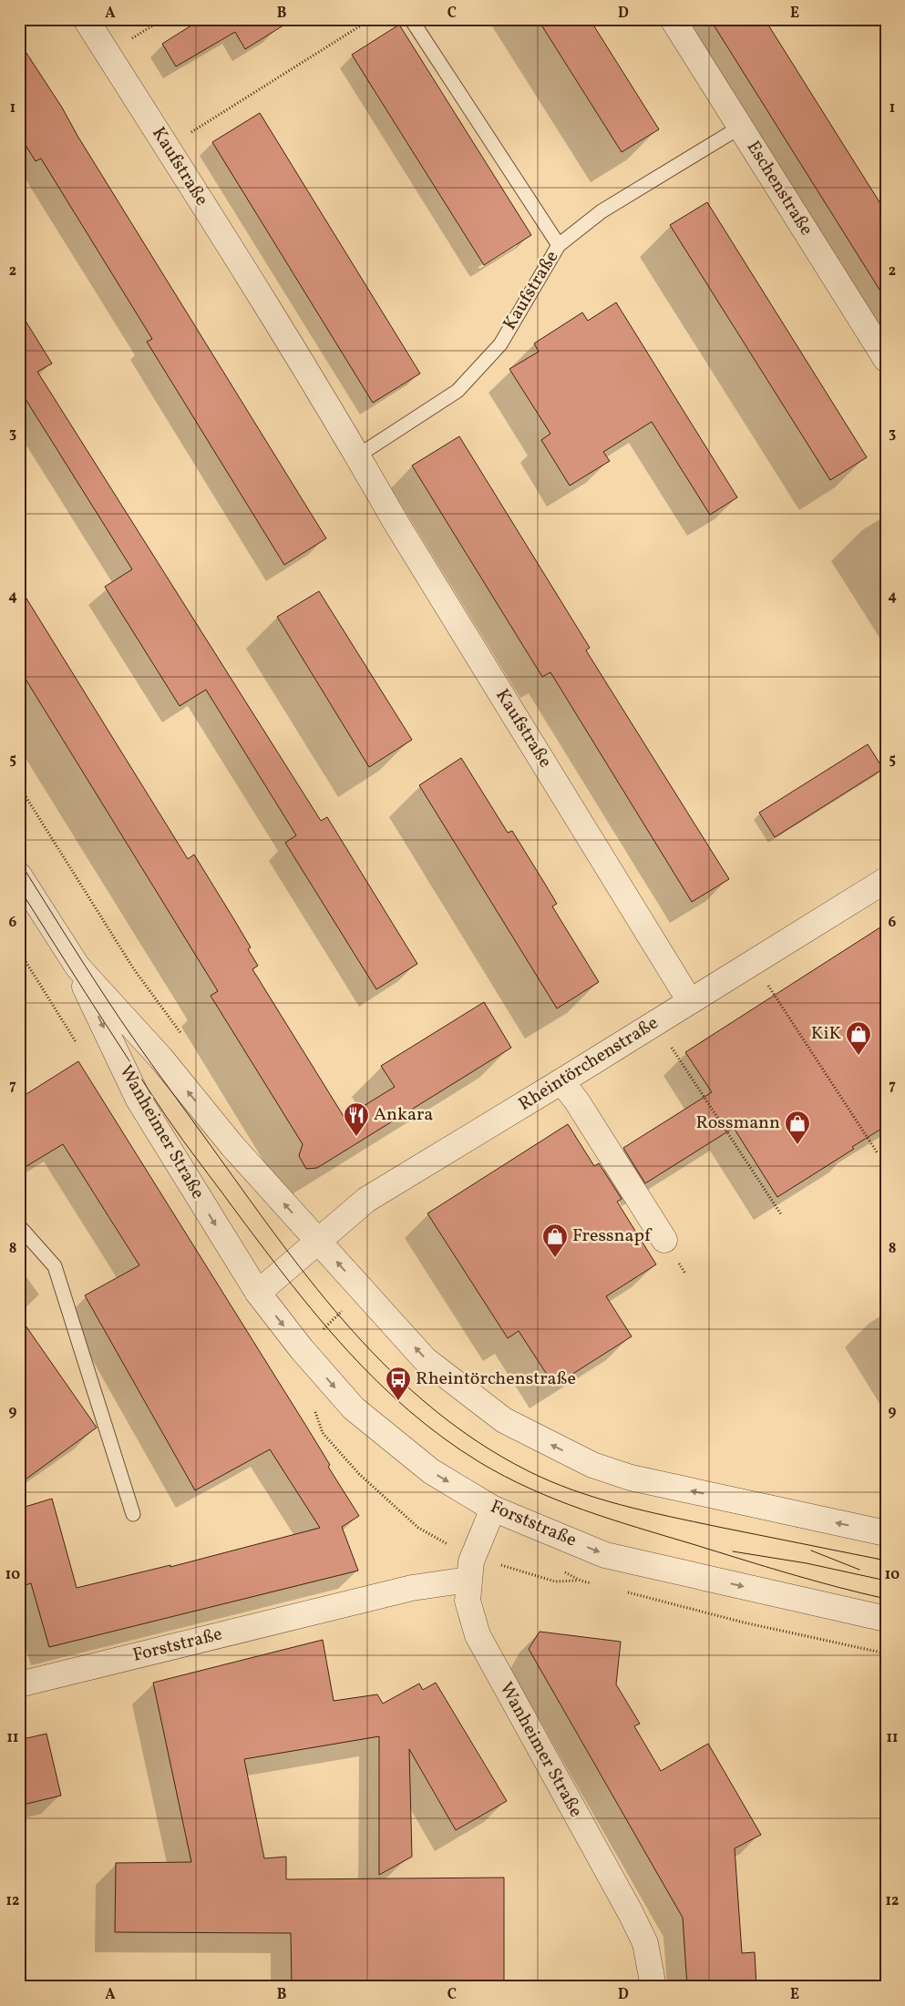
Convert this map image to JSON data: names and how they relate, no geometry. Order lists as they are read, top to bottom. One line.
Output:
{"streets":{"street":["Kaufstraße","Eschenstraße","Rheintörchenstraße","Wanheimer Straße","Forststraße"]},"crossings":[["Kaufstraße","Eschenstraße"],["Kaufstraße","Rheintörchenstraße"],["Rheintörchenstraße","Wanheimer Straße"],["Rheintörchenstraße","Forststraße"],["Wanheimer Straße","Forststraße"]],"places":{"shop":["KiK","Rossmann","Fressnapf"],"restaurant":["Ankara"],"bus stop":["Rheintörchenstraße"]},"grid":{"columns":["A","B","C","D","E"],"rows":["1","2","3","4","5","6","7","8","9","10","11","12"]}}
